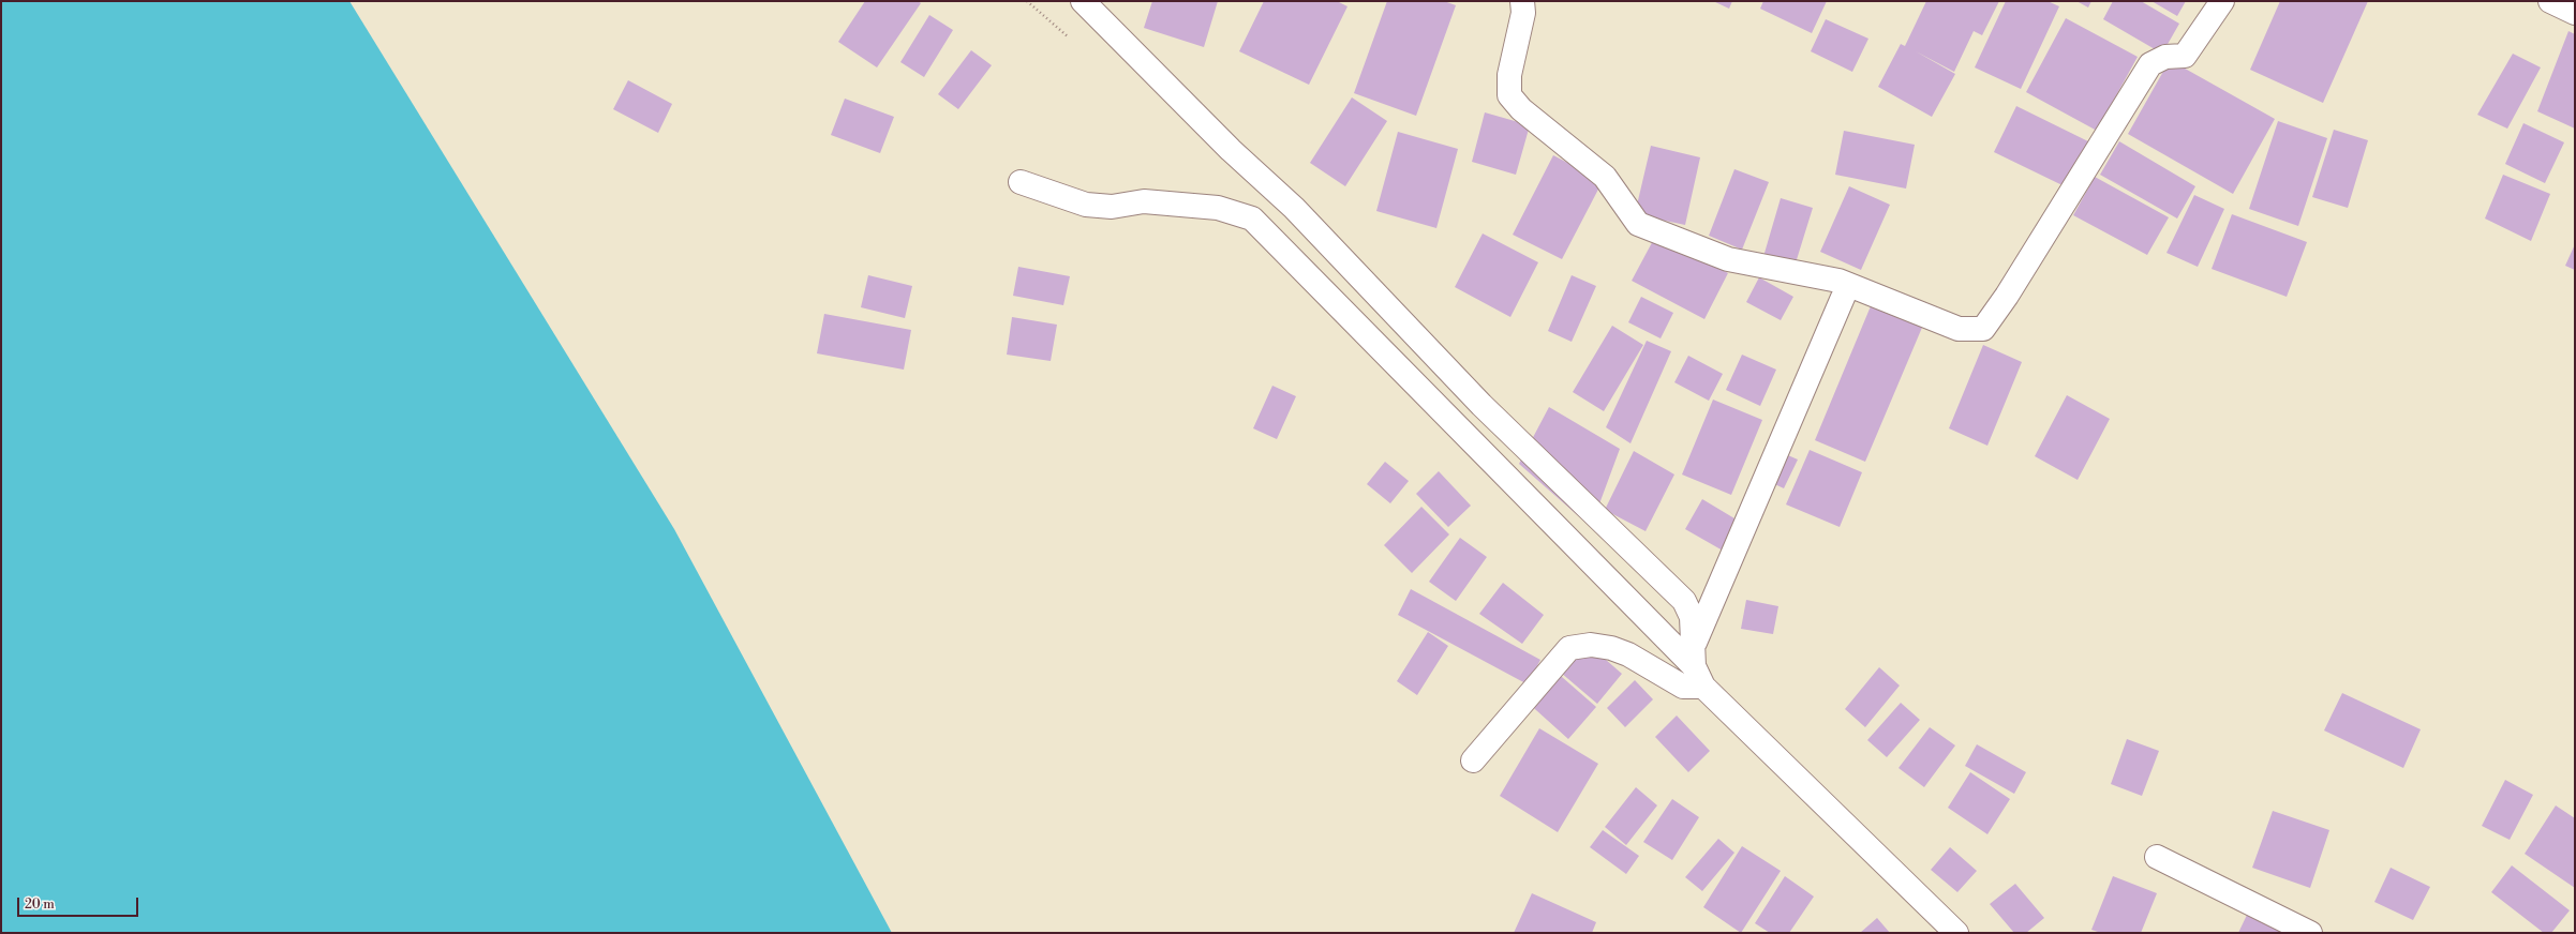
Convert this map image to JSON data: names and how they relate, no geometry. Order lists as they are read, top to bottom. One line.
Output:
{"scale_bar":"20 m"}
